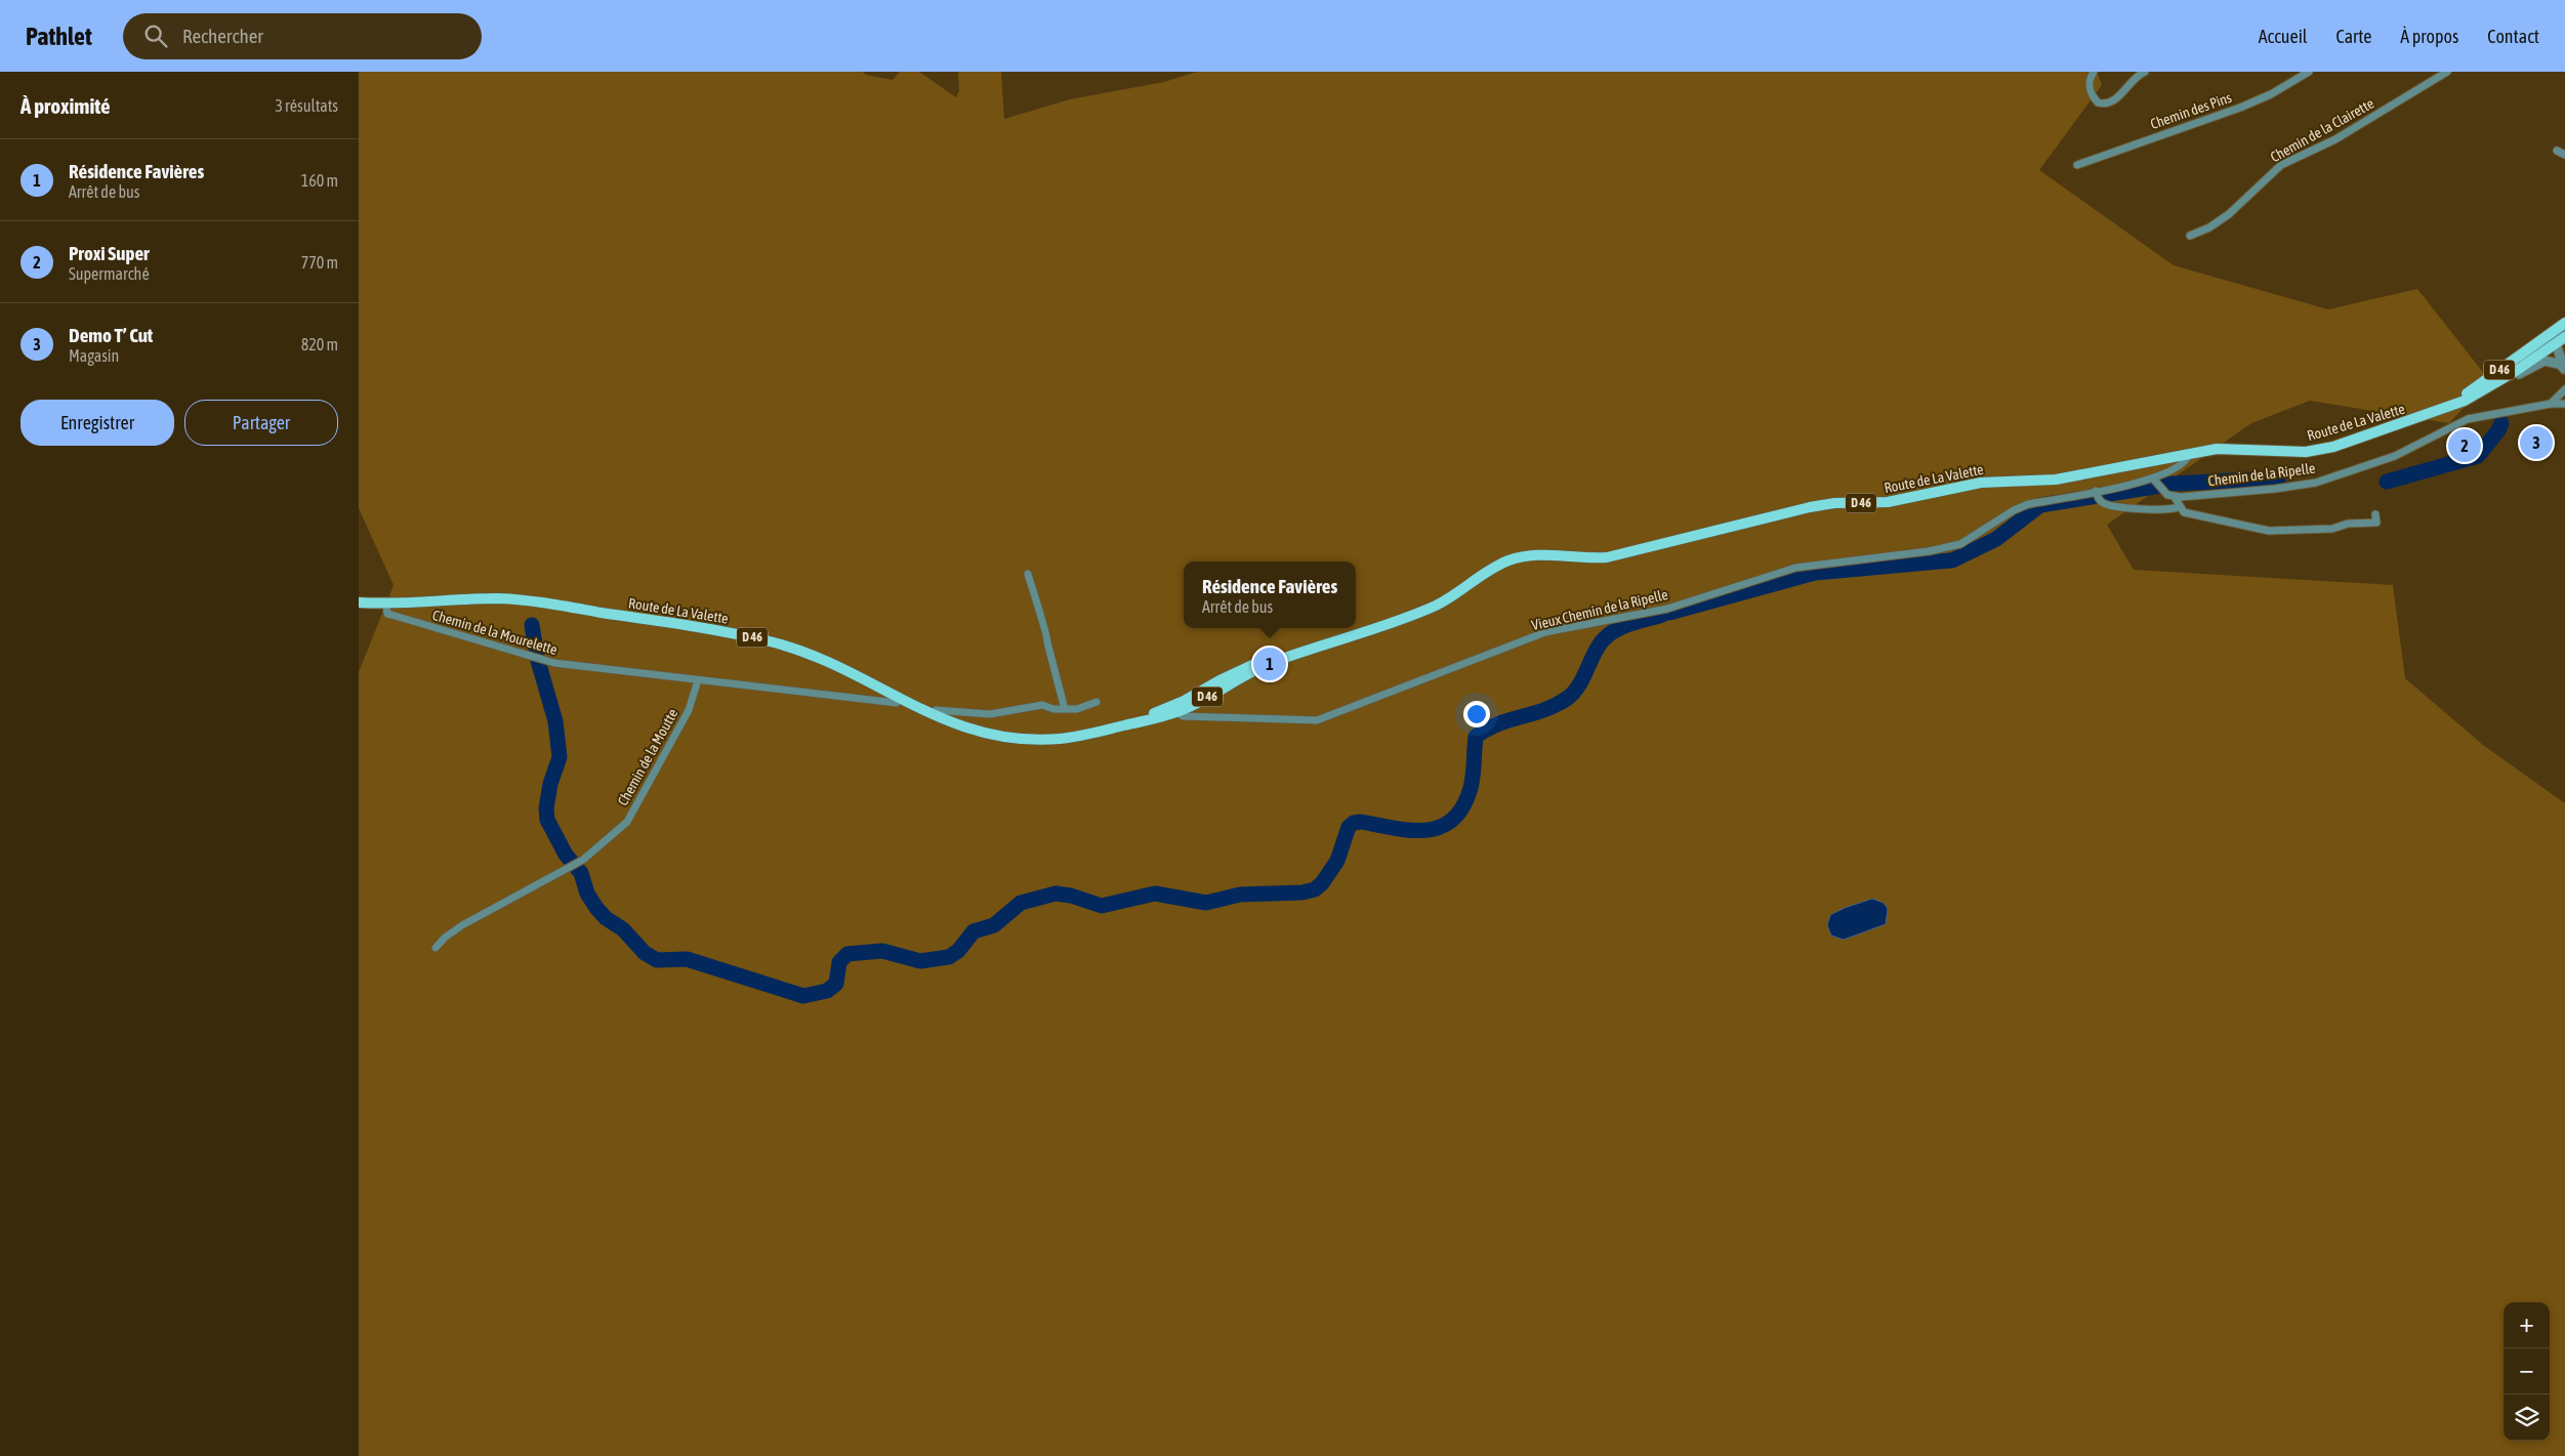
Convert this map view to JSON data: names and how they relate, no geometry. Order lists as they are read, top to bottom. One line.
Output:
{"streets":{"main road":["D 46","Route de La Valette"],"street":["Chemin des Pins","Chemin de la Clairette","Chemin de la Ripelle","Vieux Chemin de la Ripelle","Chemin de la Mourelette","Chemin de la Moutte"]},"crossings":[["Route de La Valette","Vieux Chemin de la Ripelle"],["Route de La Valette","Chemin de la Mourelette"],["Chemin de la Mourelette","Chemin de la Moutte"]],"page":{"header":"Pathlet","search":"Rechercher","nav":["Accueil","Carte","À propos","Contact"],"heading":["À proximité","3 résultats"],"list":[{"mark":"1","name":"Résidence Favières","note":"Arrêt de bus","value":"160 m"},{"mark":"2","name":"Proxi Super","note":"Supermarché","value":"770 m"},{"mark":"3","name":"Demo T’ Cut","note":"Magasin","value":"820 m"}],"buttons":["Enregistrer","Partager"],"pins":["3","2","1"],"popup":["Résidence Favières","Arrêt de bus"],"map_buttons":["+","−"]}}
